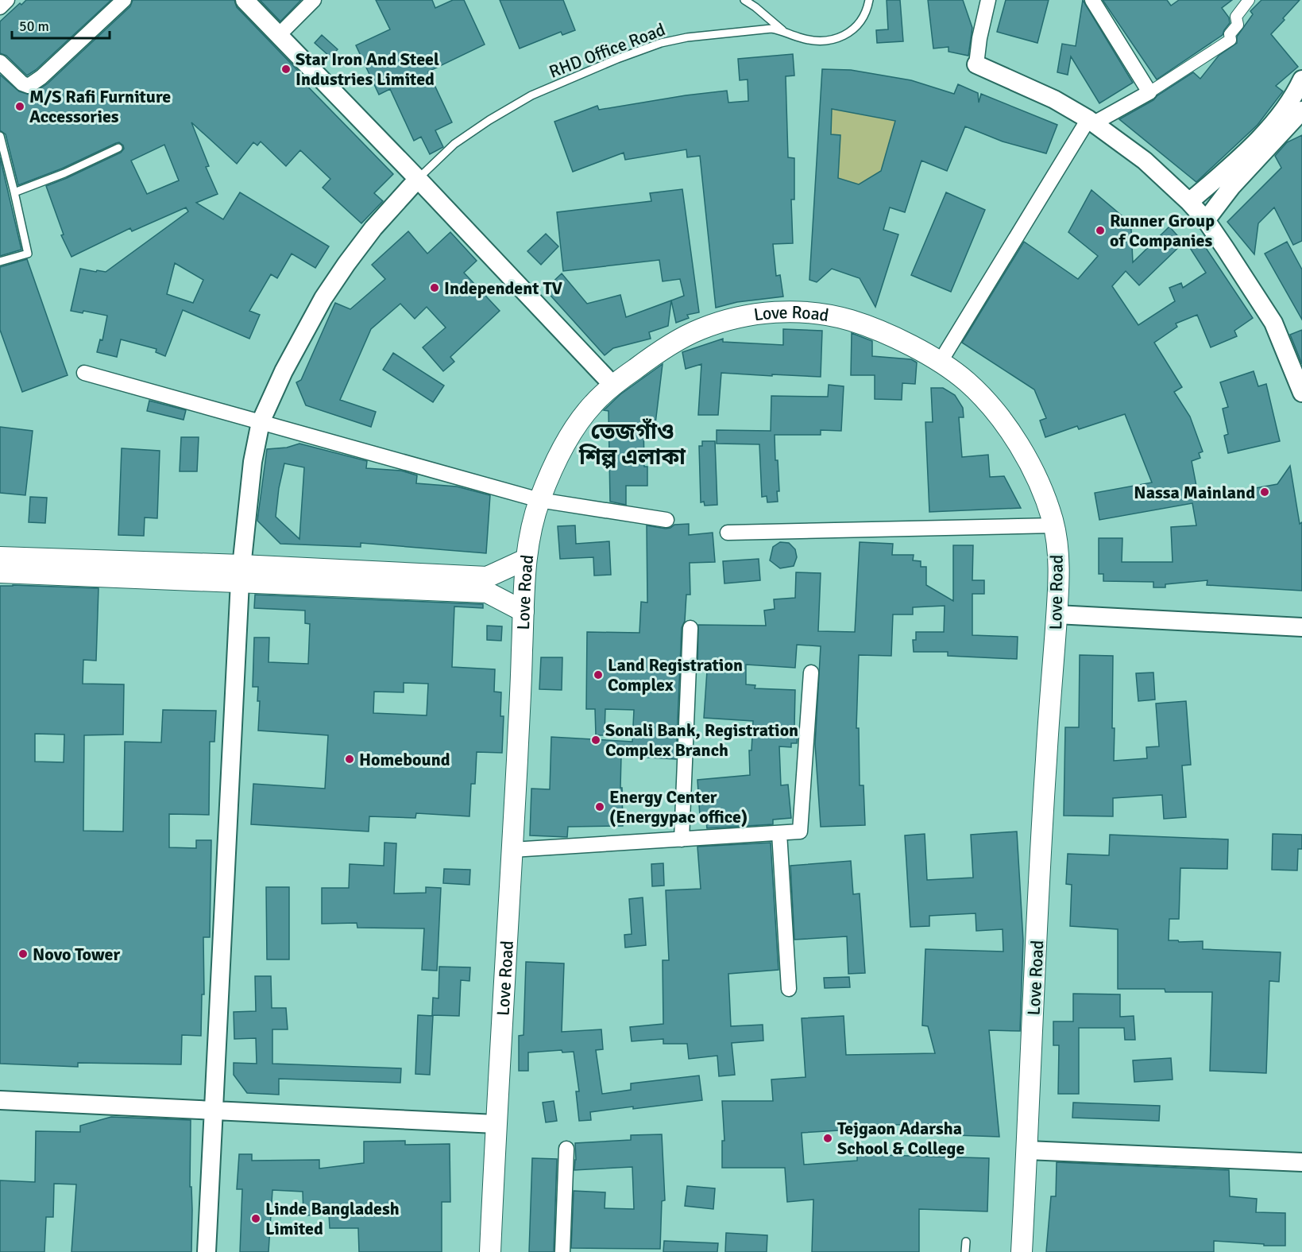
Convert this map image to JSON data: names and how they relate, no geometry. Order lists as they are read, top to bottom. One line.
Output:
{"streets":{"main road":["Love Road"],"lane":["RHD Office Road"]},"districts":["তেজগাঁও শিল্প এলাকা"],"places":["Star Iron And Steel Industries Limited","M/S Rafi Furniture Accessories","Runner Group of Companies","Independent TV","Nassa Mainland","Land Registration Complex","Sonali Bank, Registration Complex Branch","Homebound","Energy Center (Energypac office)","Novo Tower","Tejgaon Adarsha School & College","Linde Bangladesh Limited"],"scale_bar":"50 m"}
